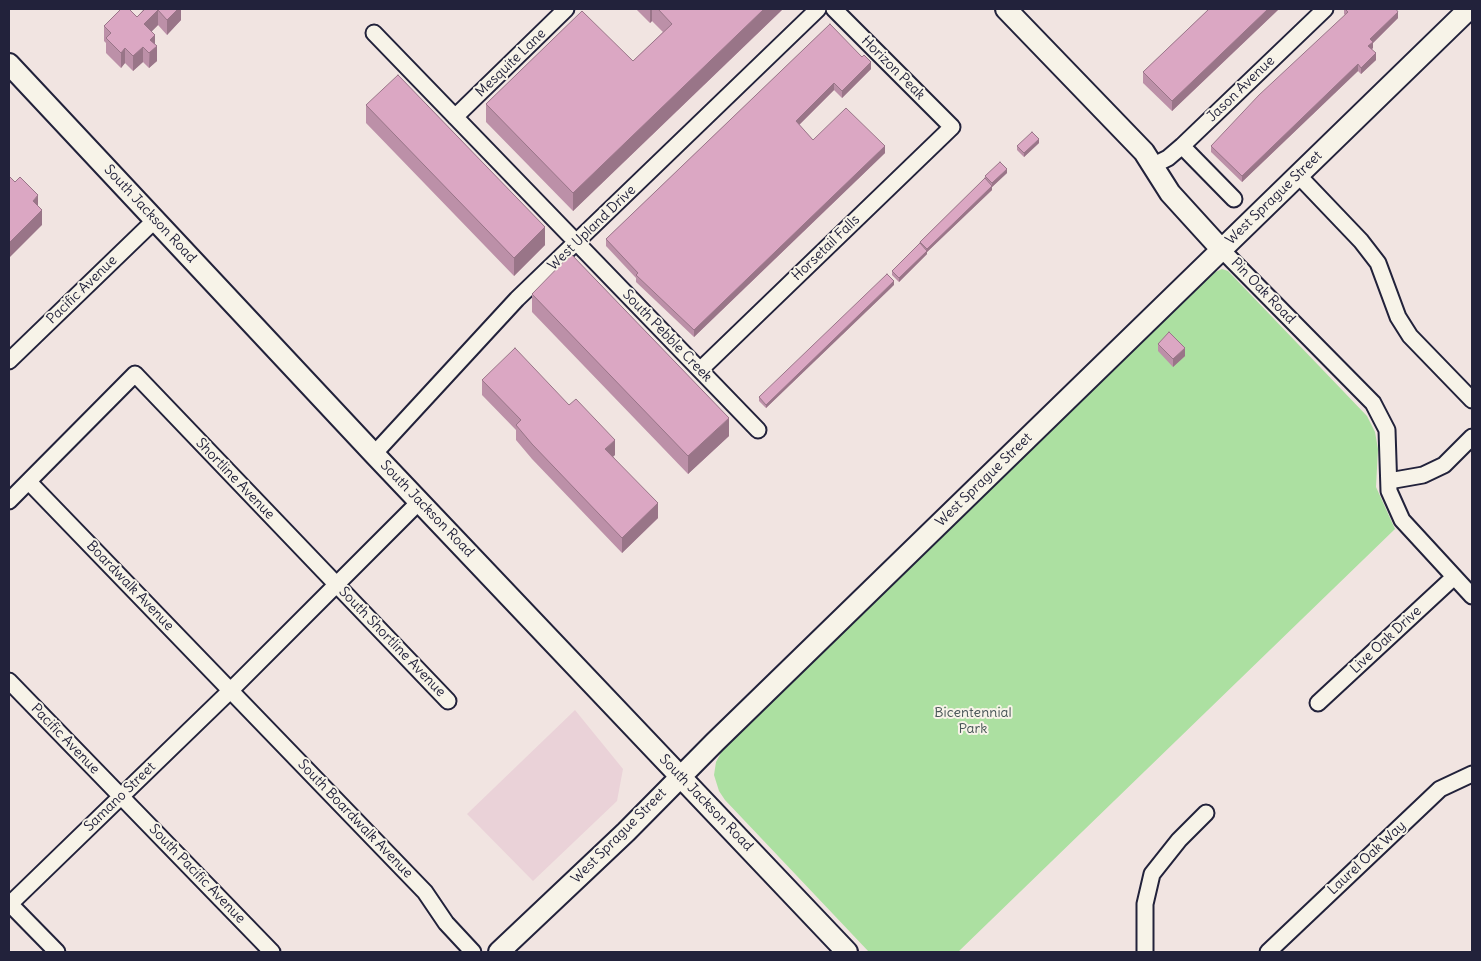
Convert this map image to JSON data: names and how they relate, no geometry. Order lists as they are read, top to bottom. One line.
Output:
{"streets":{"street":["Mesquite Lane","Horizon Peak","Jason Avenue","West Sprague Street","South Jackson Road","West Upland Drive","Horsetail Falls","Pacific Avenue","Pin Oak Road","South Pebble Creek","Shortline Avenue","Boardwalk Avenue","Live Oak Drive","South Shortline Avenue","Samano Street","South Boardwalk Avenue","Laurel Oak Way","South Pacific Avenue"]},"crossings":[["Mesquite Lane","South Pebble Creek"],["Horizon Peak","Horsetail Falls"],["Jason Avenue","Pin Oak Road"],["West Sprague Street","South Jackson Road"],["West Sprague Street","Pin Oak Road"],["South Jackson Road","West Upland Drive"],["South Jackson Road","Pacific Avenue"],["South Jackson Road","Samano Street"],["West Upland Drive","South Pebble Creek"],["Horsetail Falls","South Pebble Creek"],["Pacific Avenue","Samano Street"],["Pacific Avenue","South Pacific Avenue"],["Pin Oak Road","Live Oak Drive"],["Shortline Avenue","Boardwalk Avenue"],["Shortline Avenue","South Shortline Avenue"],["Shortline Avenue","Samano Street"],["Boardwalk Avenue","Samano Street"],["Boardwalk Avenue","South Boardwalk Avenue"],["South Shortline Avenue","Samano Street"],["Samano Street","South Boardwalk Avenue"],["Samano Street","South Pacific Avenue"]],"parks":["Bicentennial Park"]}
